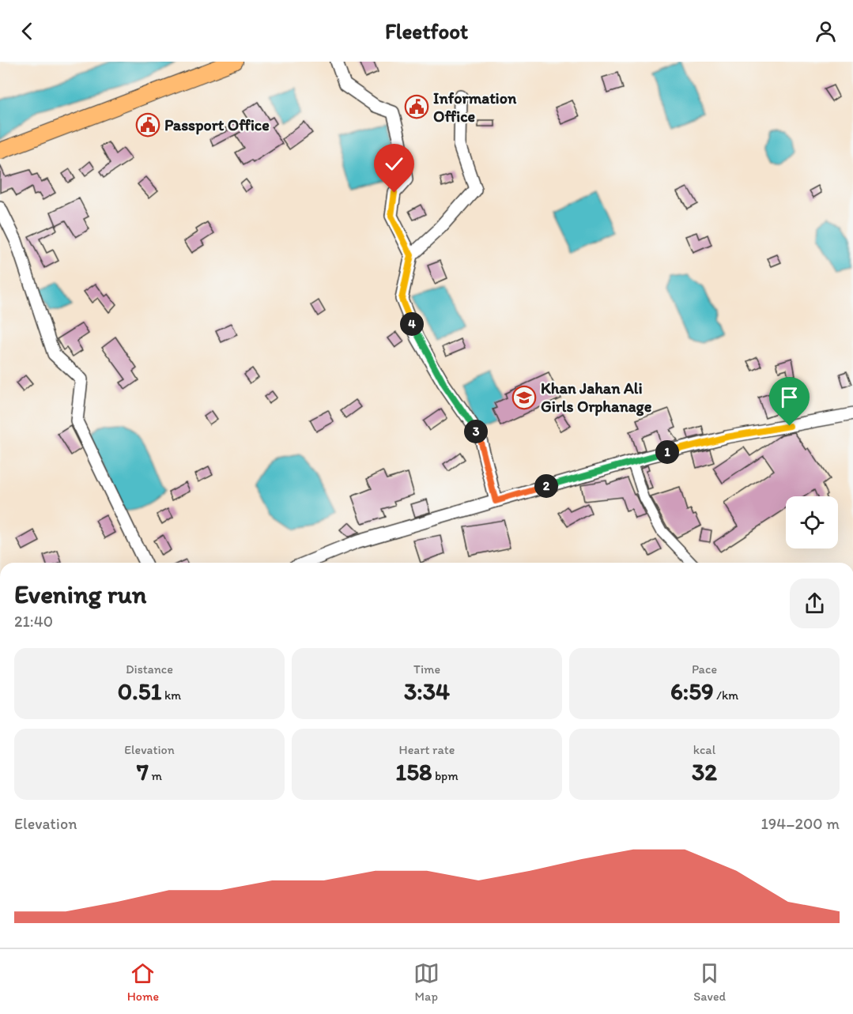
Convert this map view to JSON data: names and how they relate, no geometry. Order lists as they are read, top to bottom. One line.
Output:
{"places":{"public building":["Information Office","Passport Office"],"school or university":["Khan Jahan Ali Girls Orphanage"]},"page":{"header":"Fleetfoot","pins":["4","3","1","2"],"heading":["Evening run","21:40"],"stats":[["Distance","0.51 km"],["Time","3:34"],["Pace","6:59 /km"],["Elevation","7 m"],["Heart rate","158 bpm"],["kcal","32"]],"chart":["Elevation","194–200 m"],"tabs":["Home","Map","Saved"]}}
